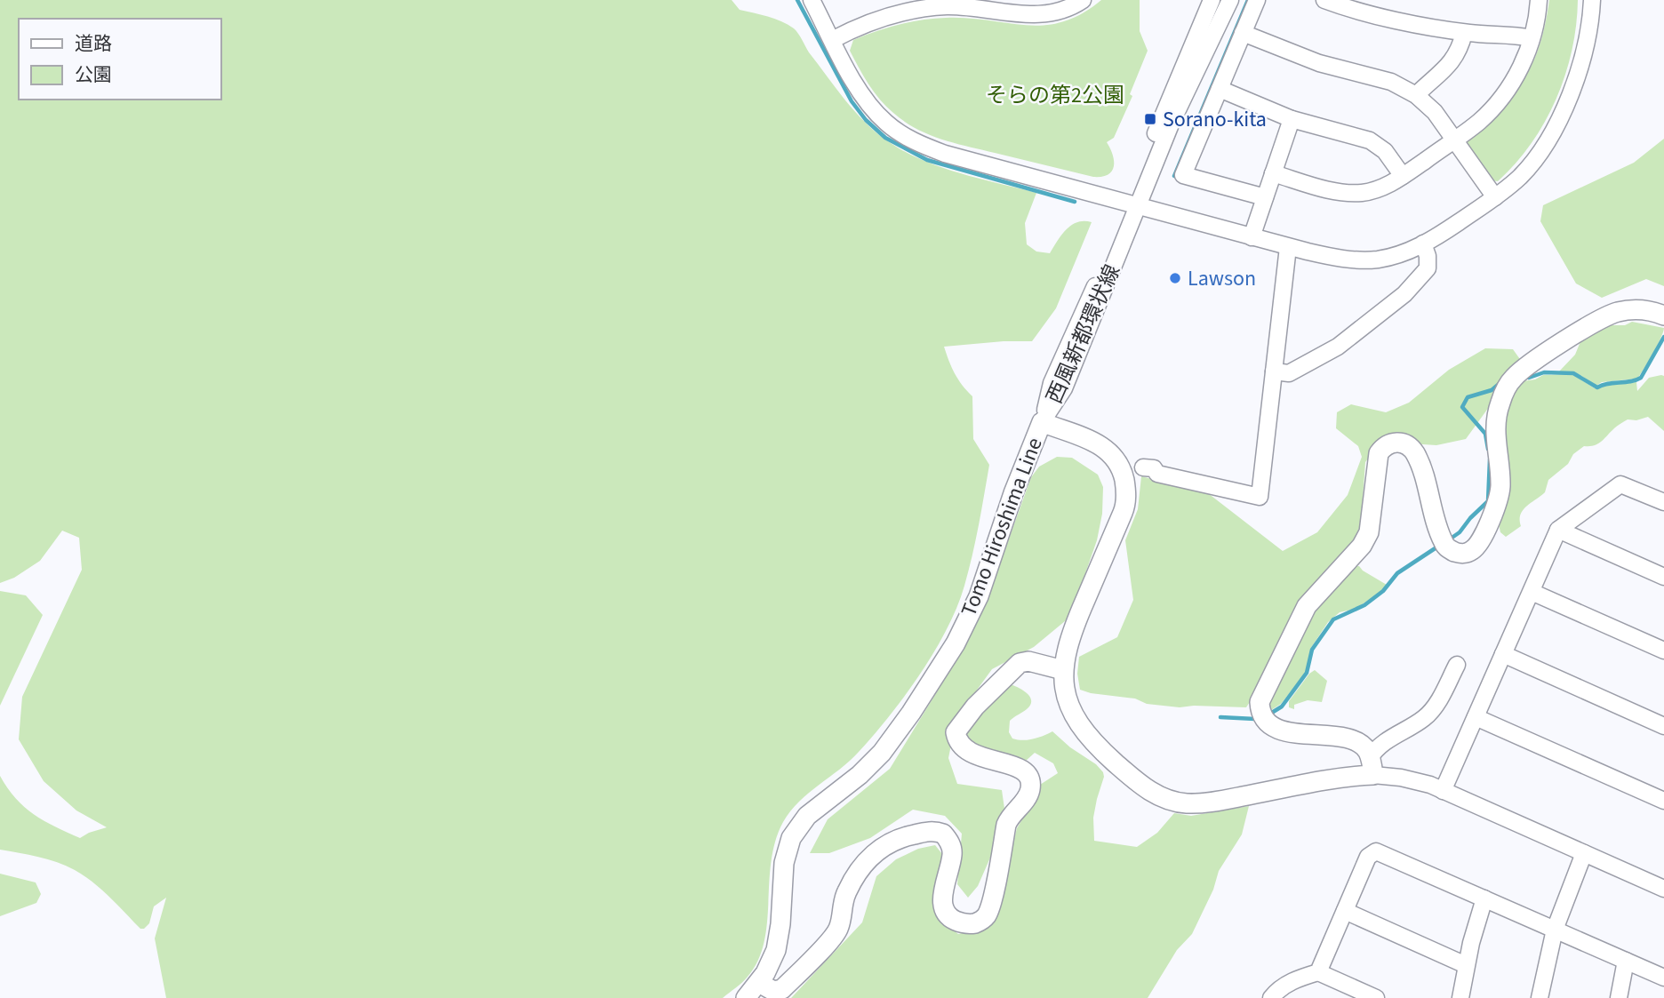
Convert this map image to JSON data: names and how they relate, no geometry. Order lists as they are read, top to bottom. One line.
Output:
{"streets":{"main road":["Tomo Hiroshima Line"],"street":["西風新都環状線"]},"crossings":[["西風新都環状線","Tomo Hiroshima Line"]],"parks":["そらの第2公園"],"places":{"transit":["Sorano-kita"],"other":["Lawson"]},"legend":["道路","公園"]}
